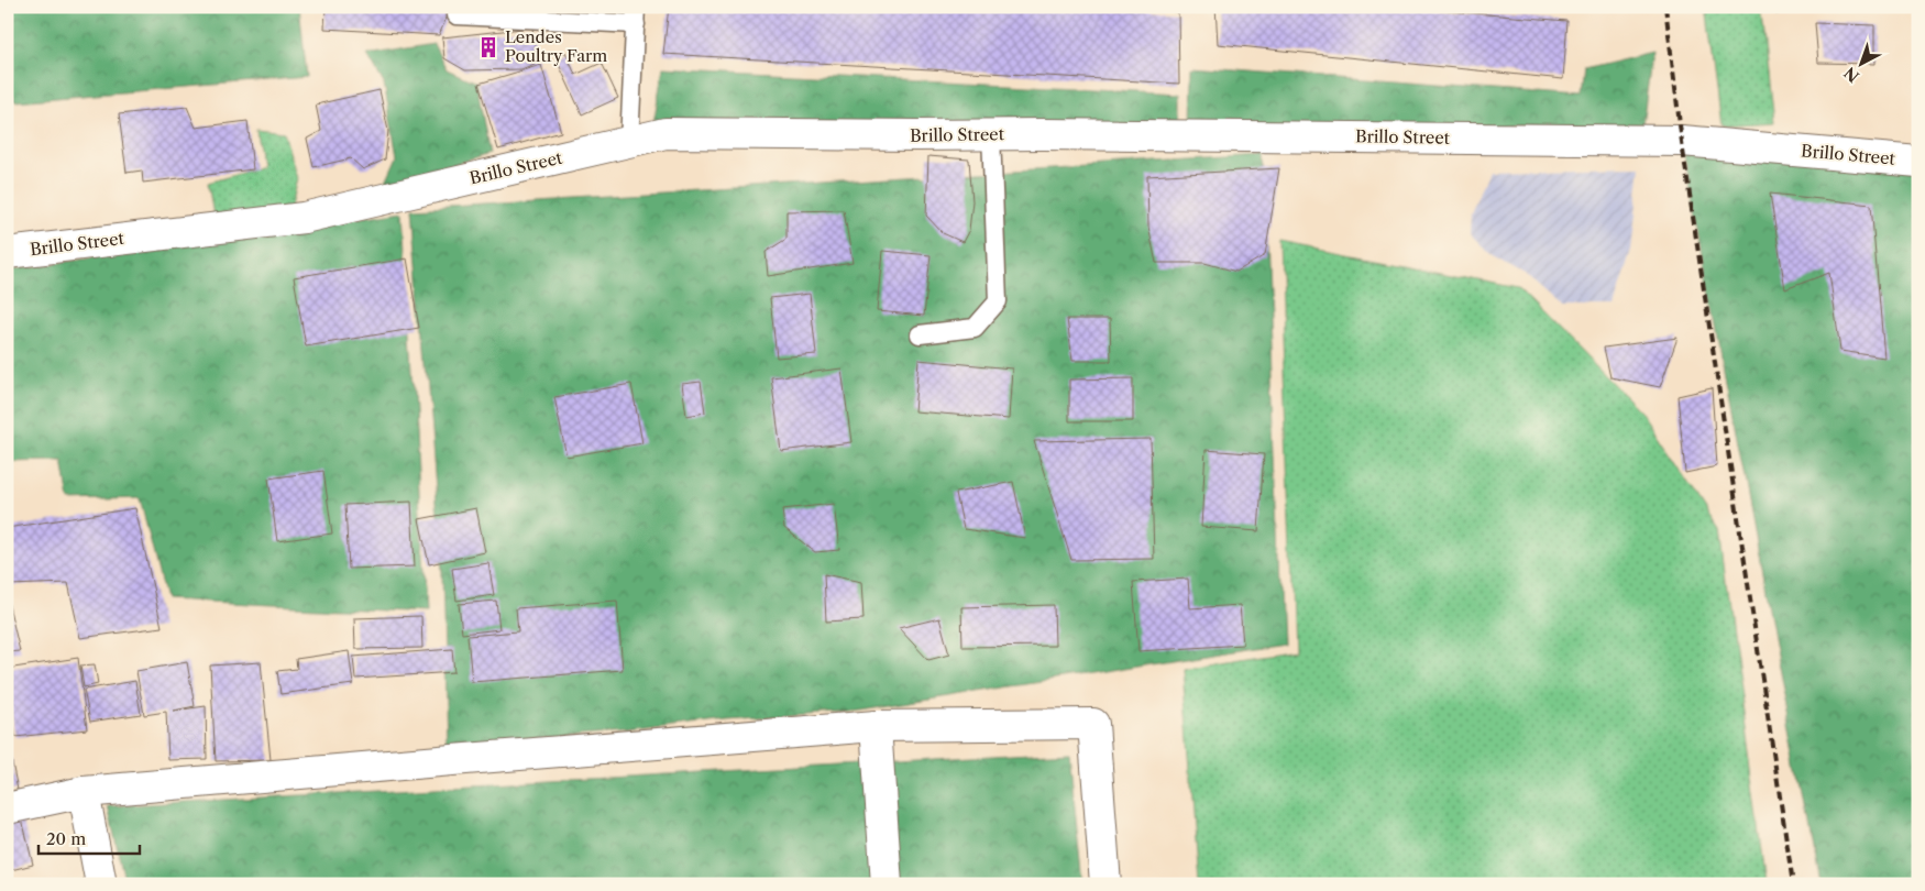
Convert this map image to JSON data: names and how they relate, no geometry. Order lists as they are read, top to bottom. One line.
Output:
{"streets":{"street":["Brillo Street"]},"places":{"building":["Lendes Poultry Farm"]},"scale_bar":"20 m","north":"bottom left"}
